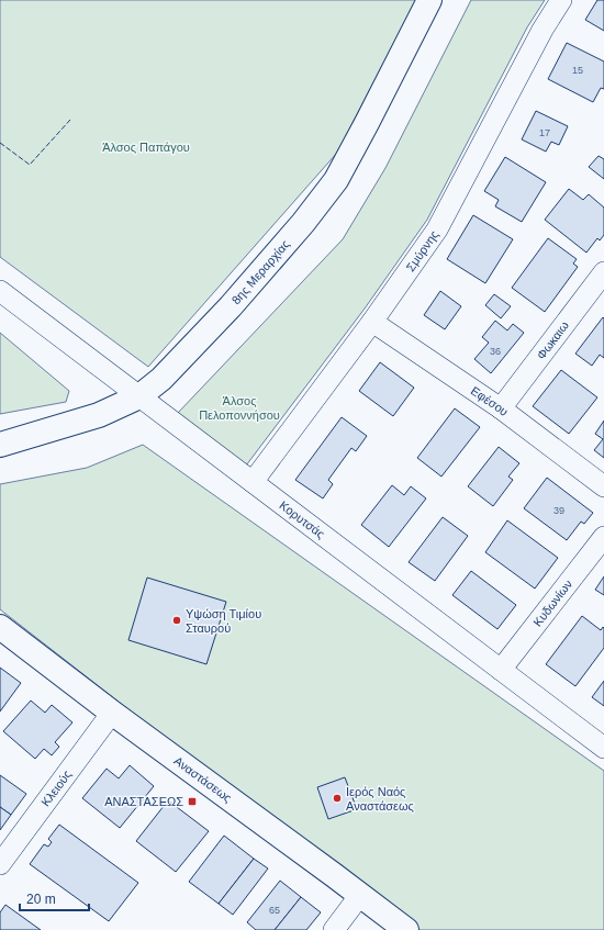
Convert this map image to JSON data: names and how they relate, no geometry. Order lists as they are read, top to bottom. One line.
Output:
{"streets":{"street":["Σμύρνης","8ης Μεραρχίας","Φωκαιω","Εφέσου","Κορυτσάς","Κυδωνίων","Αναστάσεως","Κλειούς"]},"crossings":[["Σμύρνης","Εφέσου"],["Σμύρνης","Κορυτσάς"],["8ης Μεραρχίας","Κορυτσάς"],["Φωκαιω","Εφέσου"],["Κορυτσάς","Κυδωνίων"],["Αναστάσεως","Κλειούς"]],"parks":["Άλσος Παπάγου","Άλσος Πελοποννήσου"],"places":{"other":["Υψώση Τιμίου Σταυρού","Ιερός Ναός Αναστάσεως"],"transit":["ΑΝΑΣΤΑΣΕΩΣ"]},"house_numbers":["15","17","36","39","65"],"scale_bar":"20 m"}
